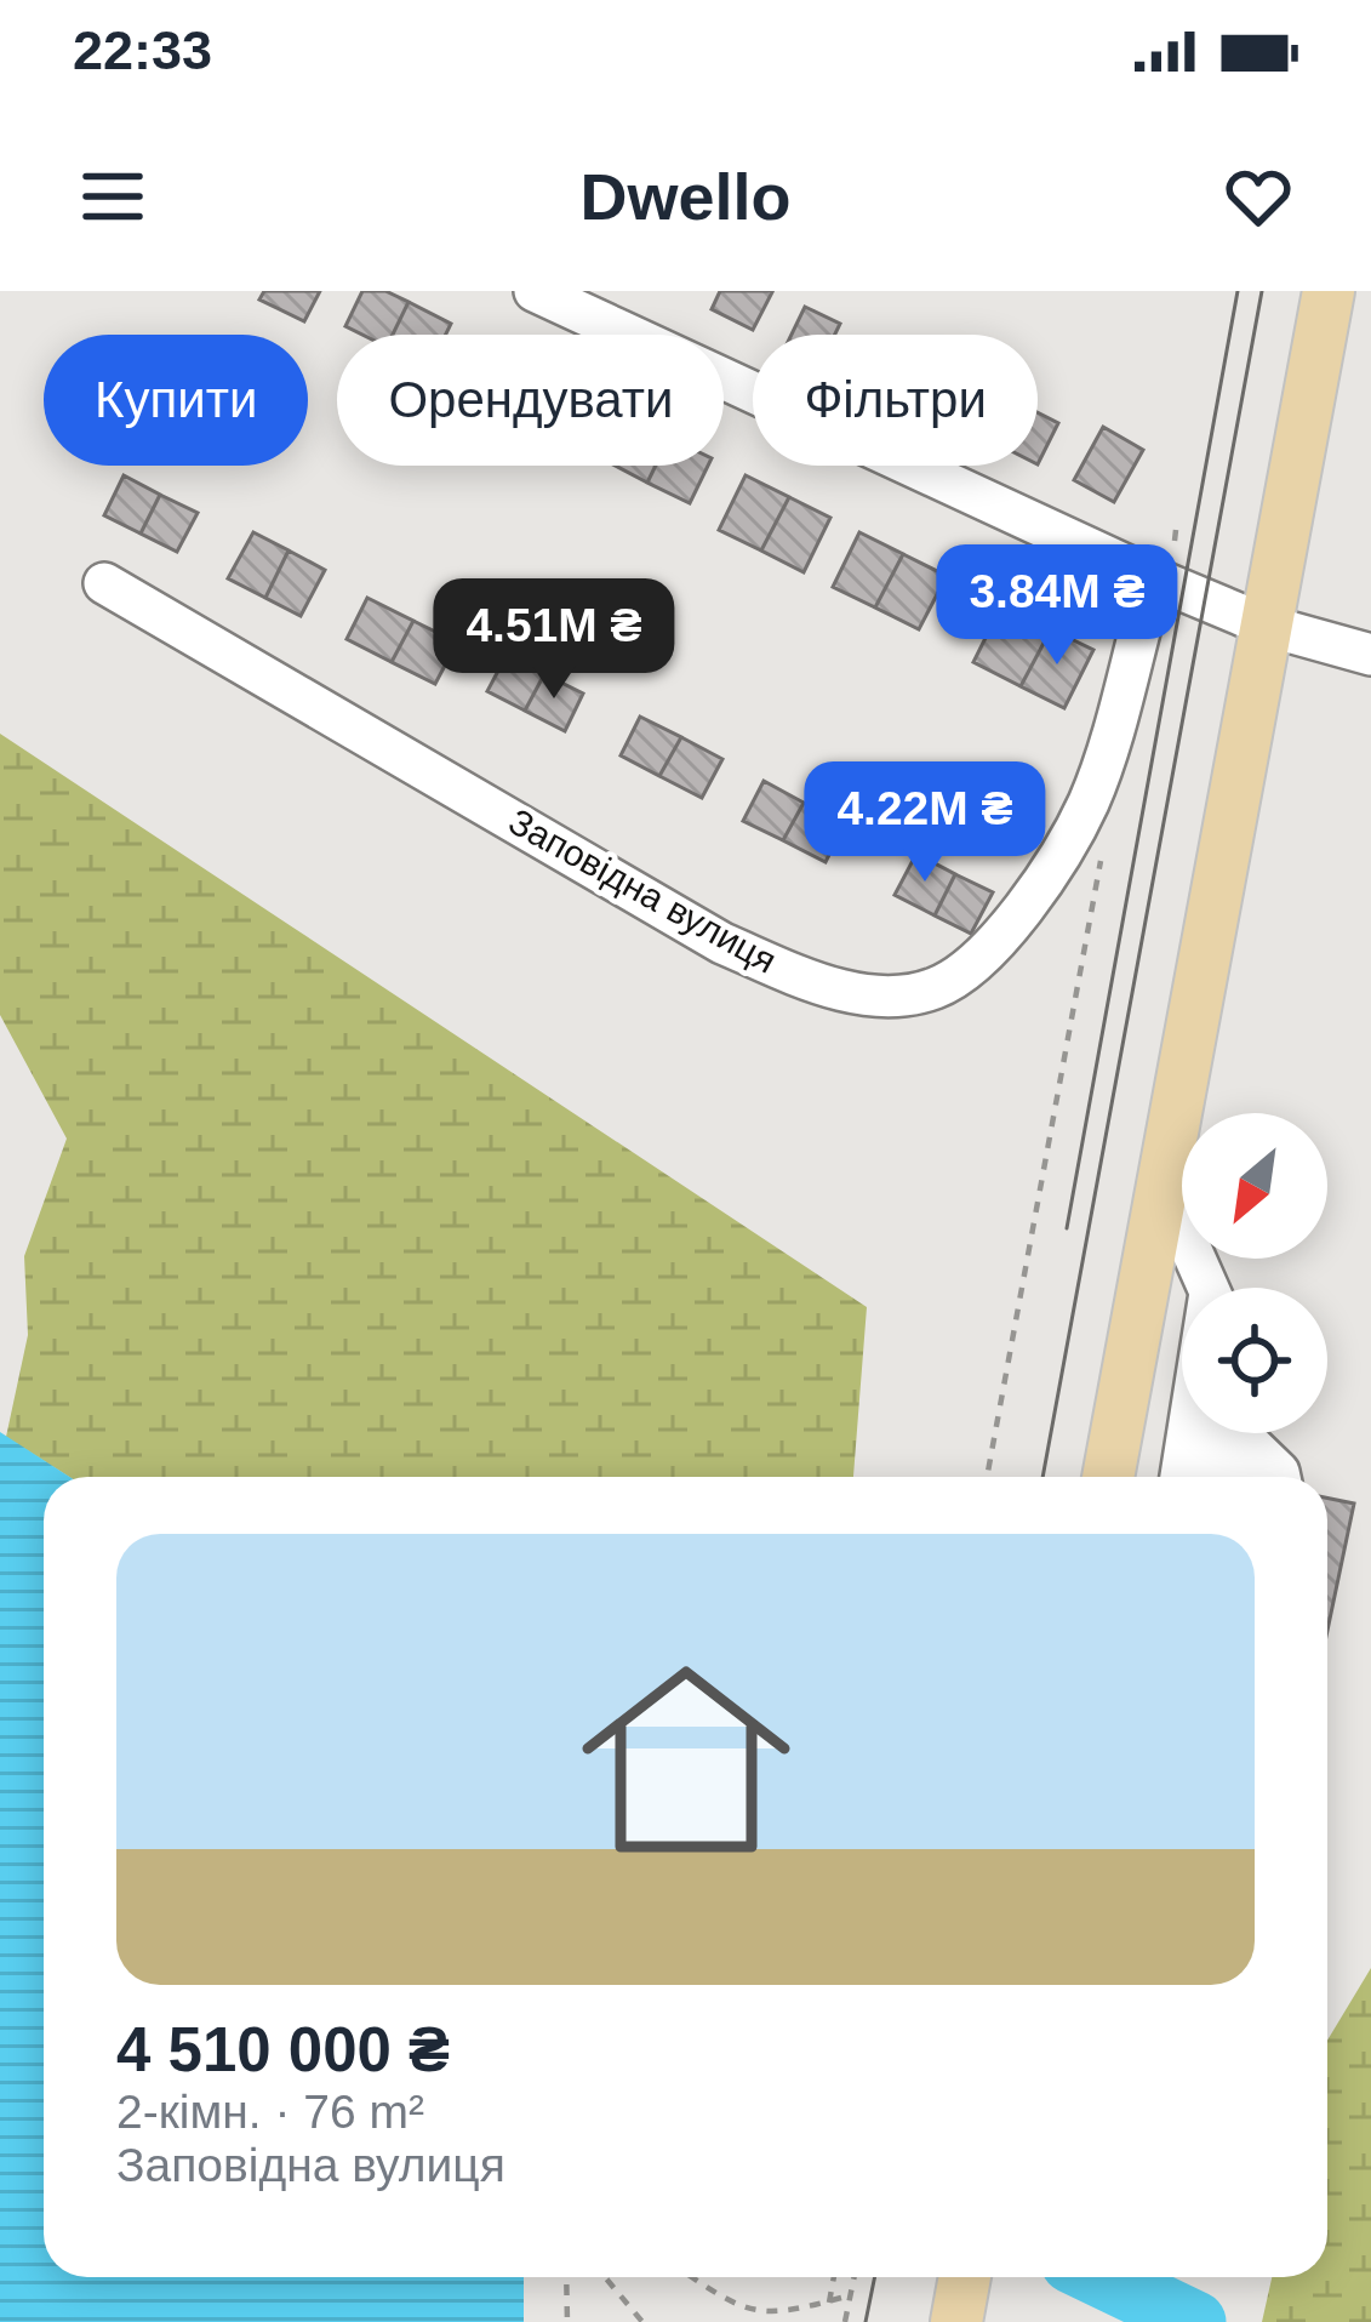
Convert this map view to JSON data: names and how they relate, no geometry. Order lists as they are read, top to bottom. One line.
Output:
{"streets":{"street":["Заповідна вулиця"]},"north":"bottom left","page":{"status":"22:33","header":"Dwello","chip":["Купити","Орендувати","Фільтри"],"price":["3.84M ₴","4.51M ₴","4.22M ₴"],"list":[{"name":"4 510 000 ₴","note":"2-кімн. · 76 m² · Заповідна вулиця"}]}}
